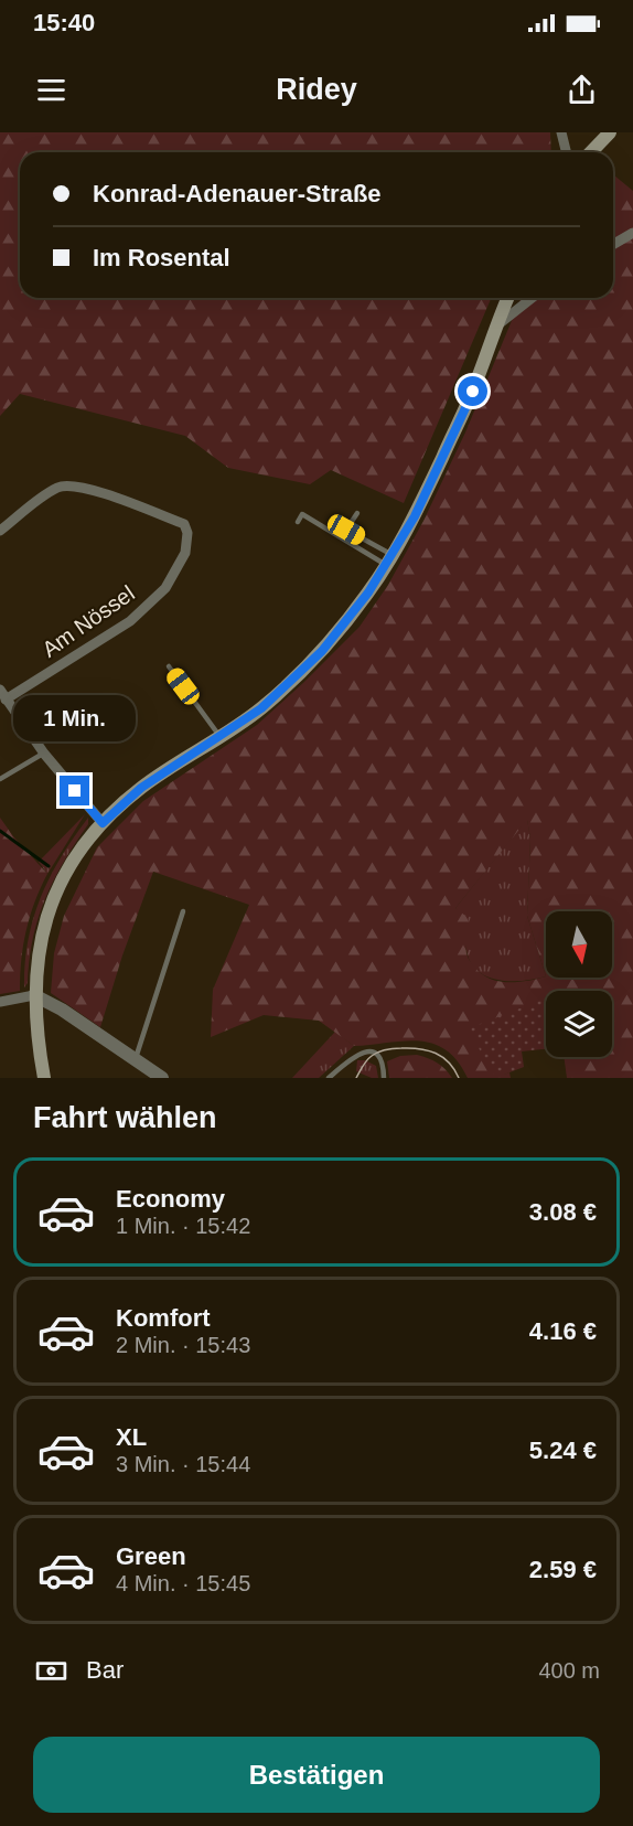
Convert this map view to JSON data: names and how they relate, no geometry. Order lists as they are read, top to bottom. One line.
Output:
{"streets":{"street":["Am Nössel"]},"north":"bottom","page":{"status":"15:40","header":"Ridey","banner":["Konrad-Adenauer-Straße","Im Rosental"],"bubble":"1 Min.","heading":"Fahrt wählen","list":[{"name":"Economy","note":"1 Min. · 15:42","value":"3.08 €"},{"name":"Komfort","note":"2 Min. · 15:43","value":"4.16 €"},{"name":"XL","note":"3 Min. · 15:44","value":"5.24 €"},{"name":"Green","note":"4 Min. · 15:45","value":"2.59 €"}],"pay":["Bar","400 m"],"buttons":"Bestätigen"}}
